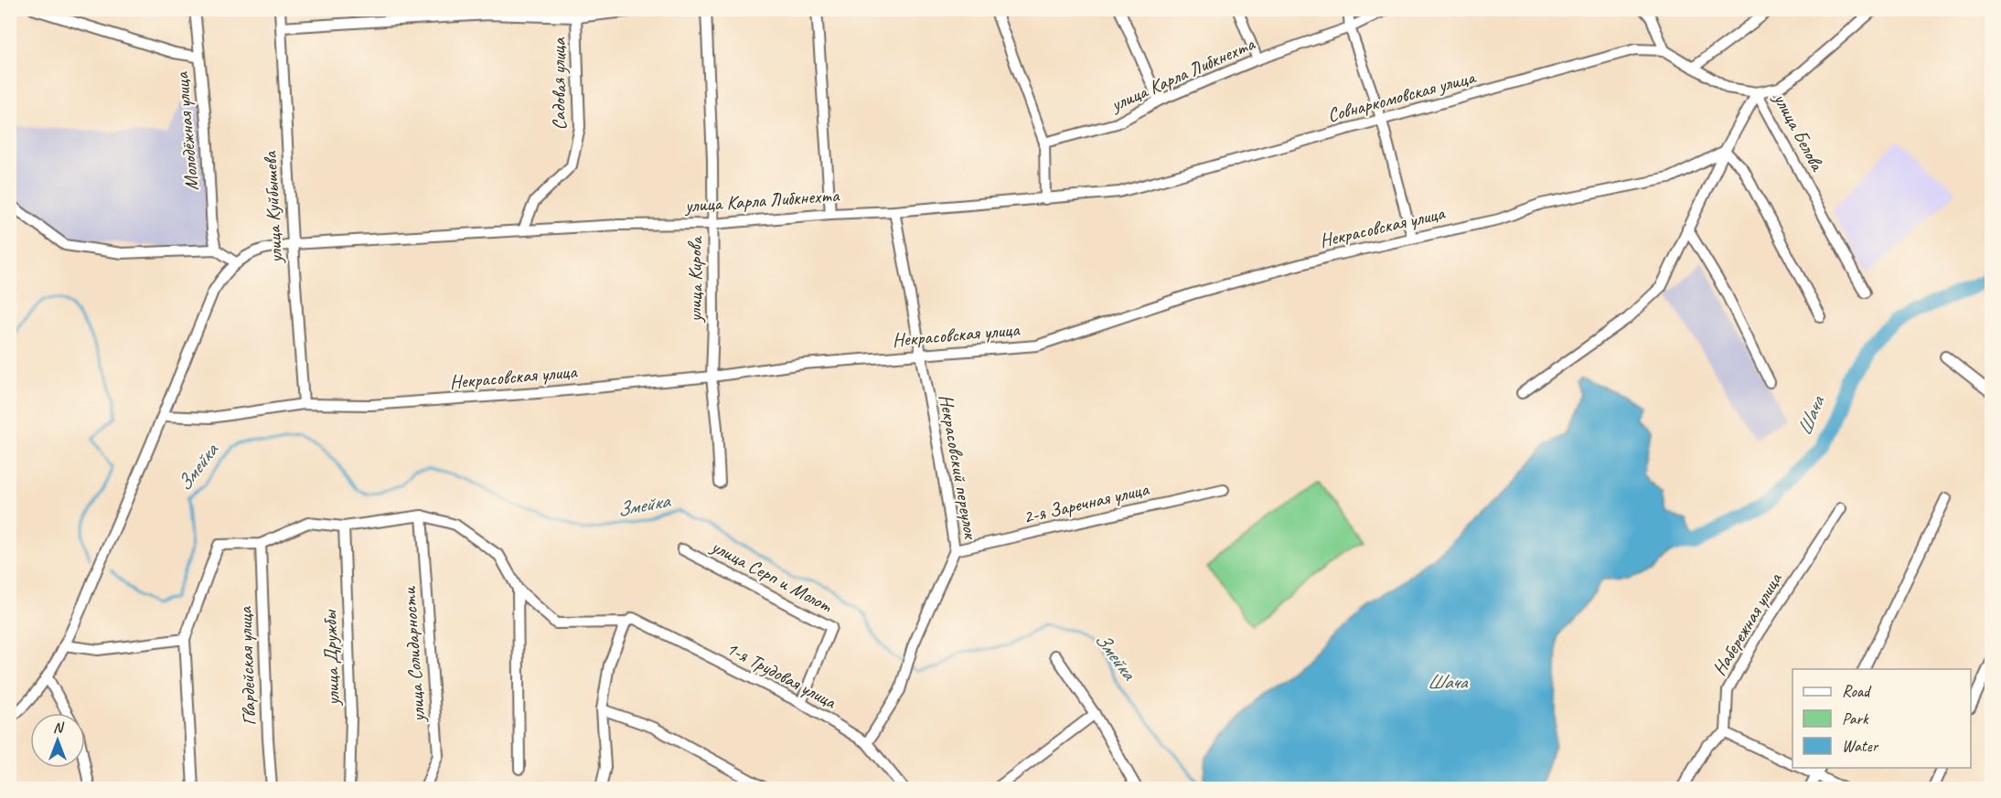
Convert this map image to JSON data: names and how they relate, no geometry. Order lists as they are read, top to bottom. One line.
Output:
{"streets":{"street":["улица Карла Либкнехта","Садовая улица","Совнаркомовская улица","Молодёжная улица","улица Белова","улица Куйбышева","Некрасовская улица","улица Кирова","Некрасовский переулок","2-я Заречная улица","улица Серп и Молот","Набережная улица","улица Солидарности","улица Дружбы","Гвардейская улица","1-я Трудовая улица"]},"crossings":[["улица Карла Либкнехта","Садовая улица"],["улица Карла Либкнехта","Совнаркомовская улица"],["улица Карла Либкнехта","улица Куйбышева"],["улица Карла Либкнехта","Некрасовская улица"],["улица Карла Либкнехта","улица Кирова"],["улица Карла Либкнехта","Некрасовский переулок"],["Совнаркомовская улица","улица Белова"],["улица Белова","Некрасовская улица"],["улица Куйбышева","Некрасовская улица"],["Некрасовская улица","улица Кирова"],["Некрасовская улица","Некрасовский переулок"],["Некрасовский переулок","2-я Заречная улица"],["Некрасовский переулок","1-я Трудовая улица"],["улица Серп и Молот","1-я Трудовая улица"]],"water":["Шача","Змейка"],"legend":["Road","Park","Water"],"north":"top"}
